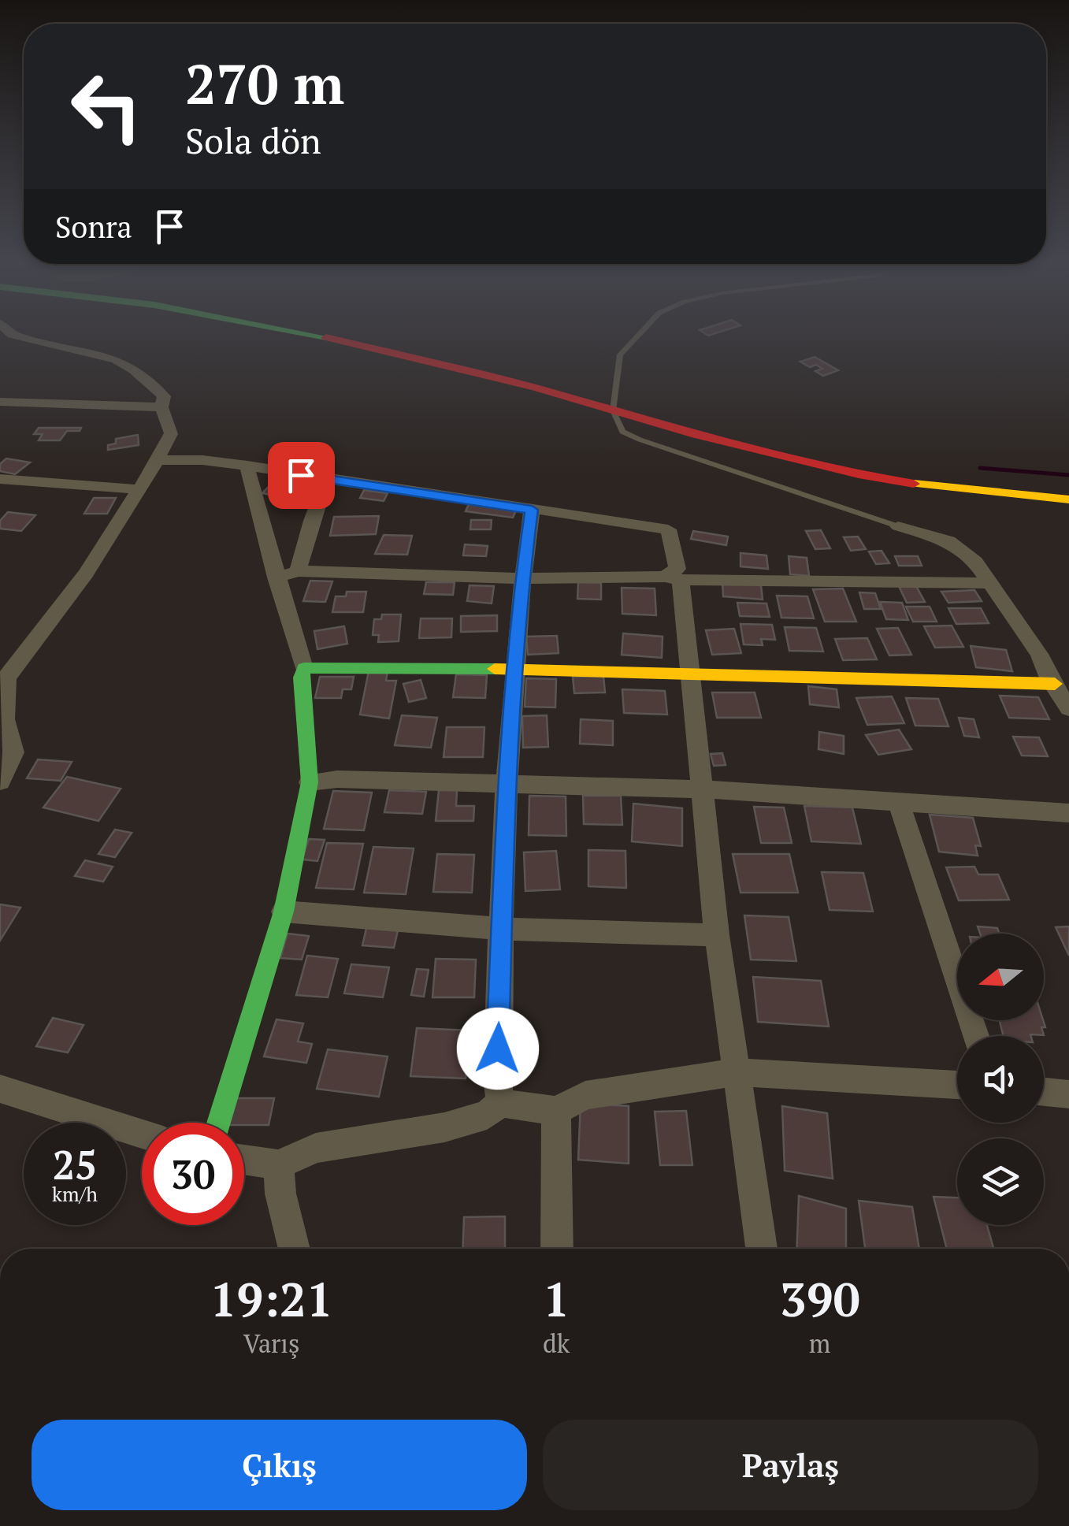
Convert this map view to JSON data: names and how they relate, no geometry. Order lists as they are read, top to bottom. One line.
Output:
{"north":"left","page":{"turn":["270 m","Sola dön"],"then":"Sonra","speed":"25 km/h","limit":"30","eta":["19:21","Varış","1","dk","390","m"],"buttons":["Çıkış","Paylaş"]}}
